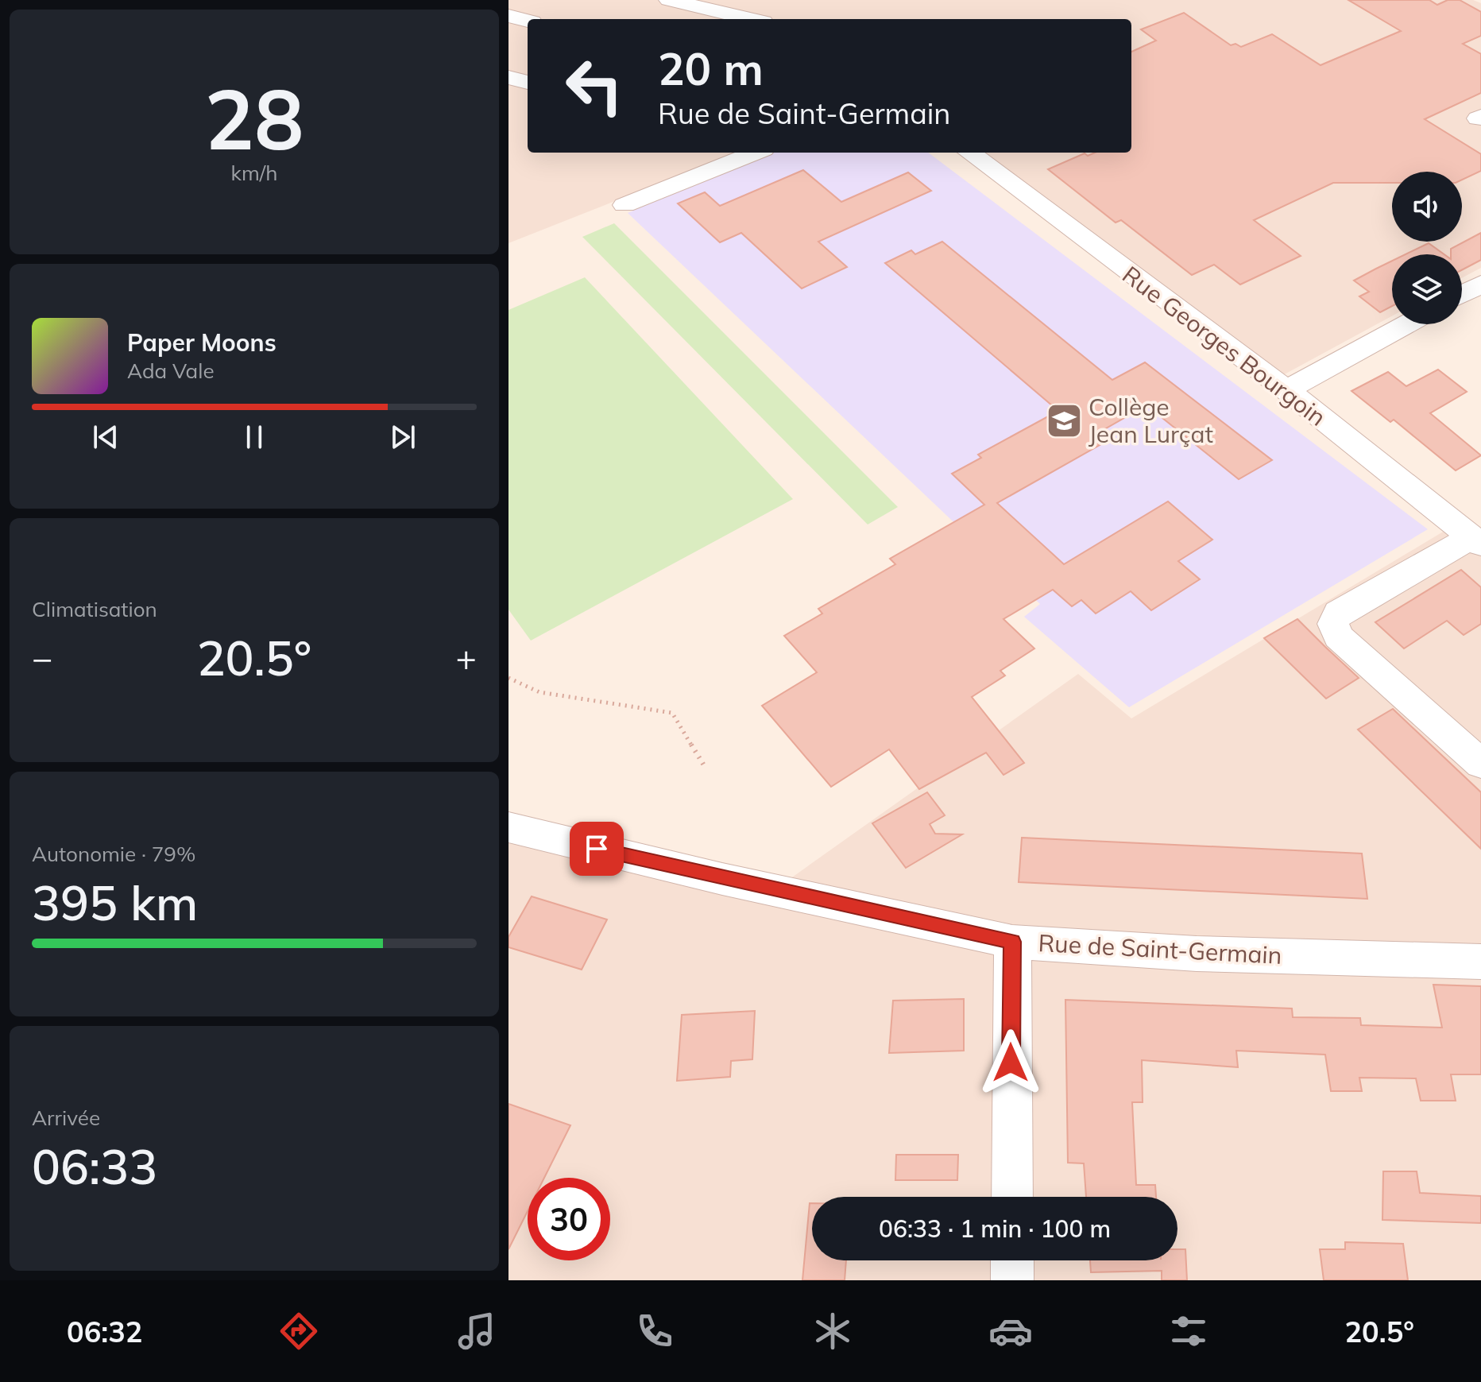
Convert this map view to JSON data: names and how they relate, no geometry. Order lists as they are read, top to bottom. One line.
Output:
{"streets":{"street":["Rue Georges Bourgoin","Rue de Saint-Germain"]},"places":{"school or university":["Collège Jean Lurçat"]},"page":{"tile":[["28","km/h"],"Climatisation",["Autonomie · 79%","395 km"],["Arrivée","06:33"]],"turn":["20 m","Rue de Saint-Germain"],"song":["Paper Moons","Ada Vale"],"heat":["−","20.5°","+"],"limit":"30","trip":"06:33 · 1 min · 100 m","tabs":["06:32","20.5°"]}}
